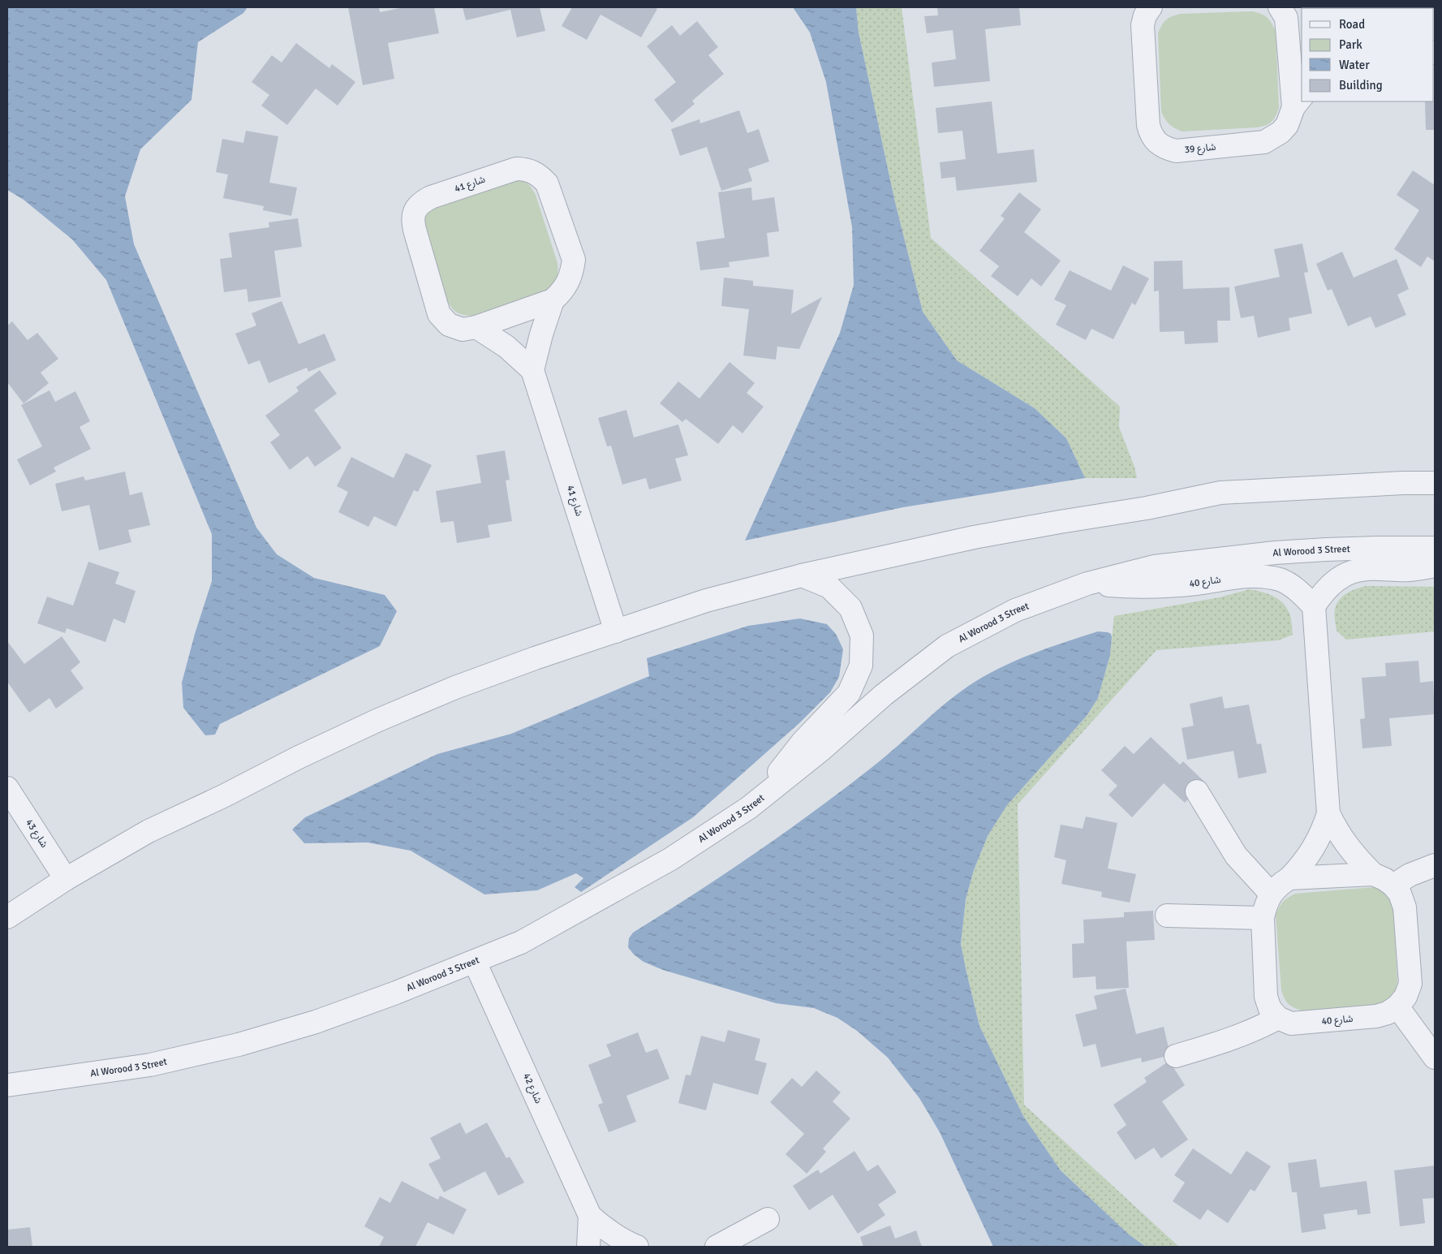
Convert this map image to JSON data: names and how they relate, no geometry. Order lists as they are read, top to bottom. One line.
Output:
{"streets":{"street":["شارع 39","شارع 41","Al Worood 3 Street","شارع 40","شارع 43","شارع 42"]},"crossings":[["Al Worood 3 Street","شارع 40"],["Al Worood 3 Street","شارع 42"]],"legend":["Road","Park","Water","Building"]}
